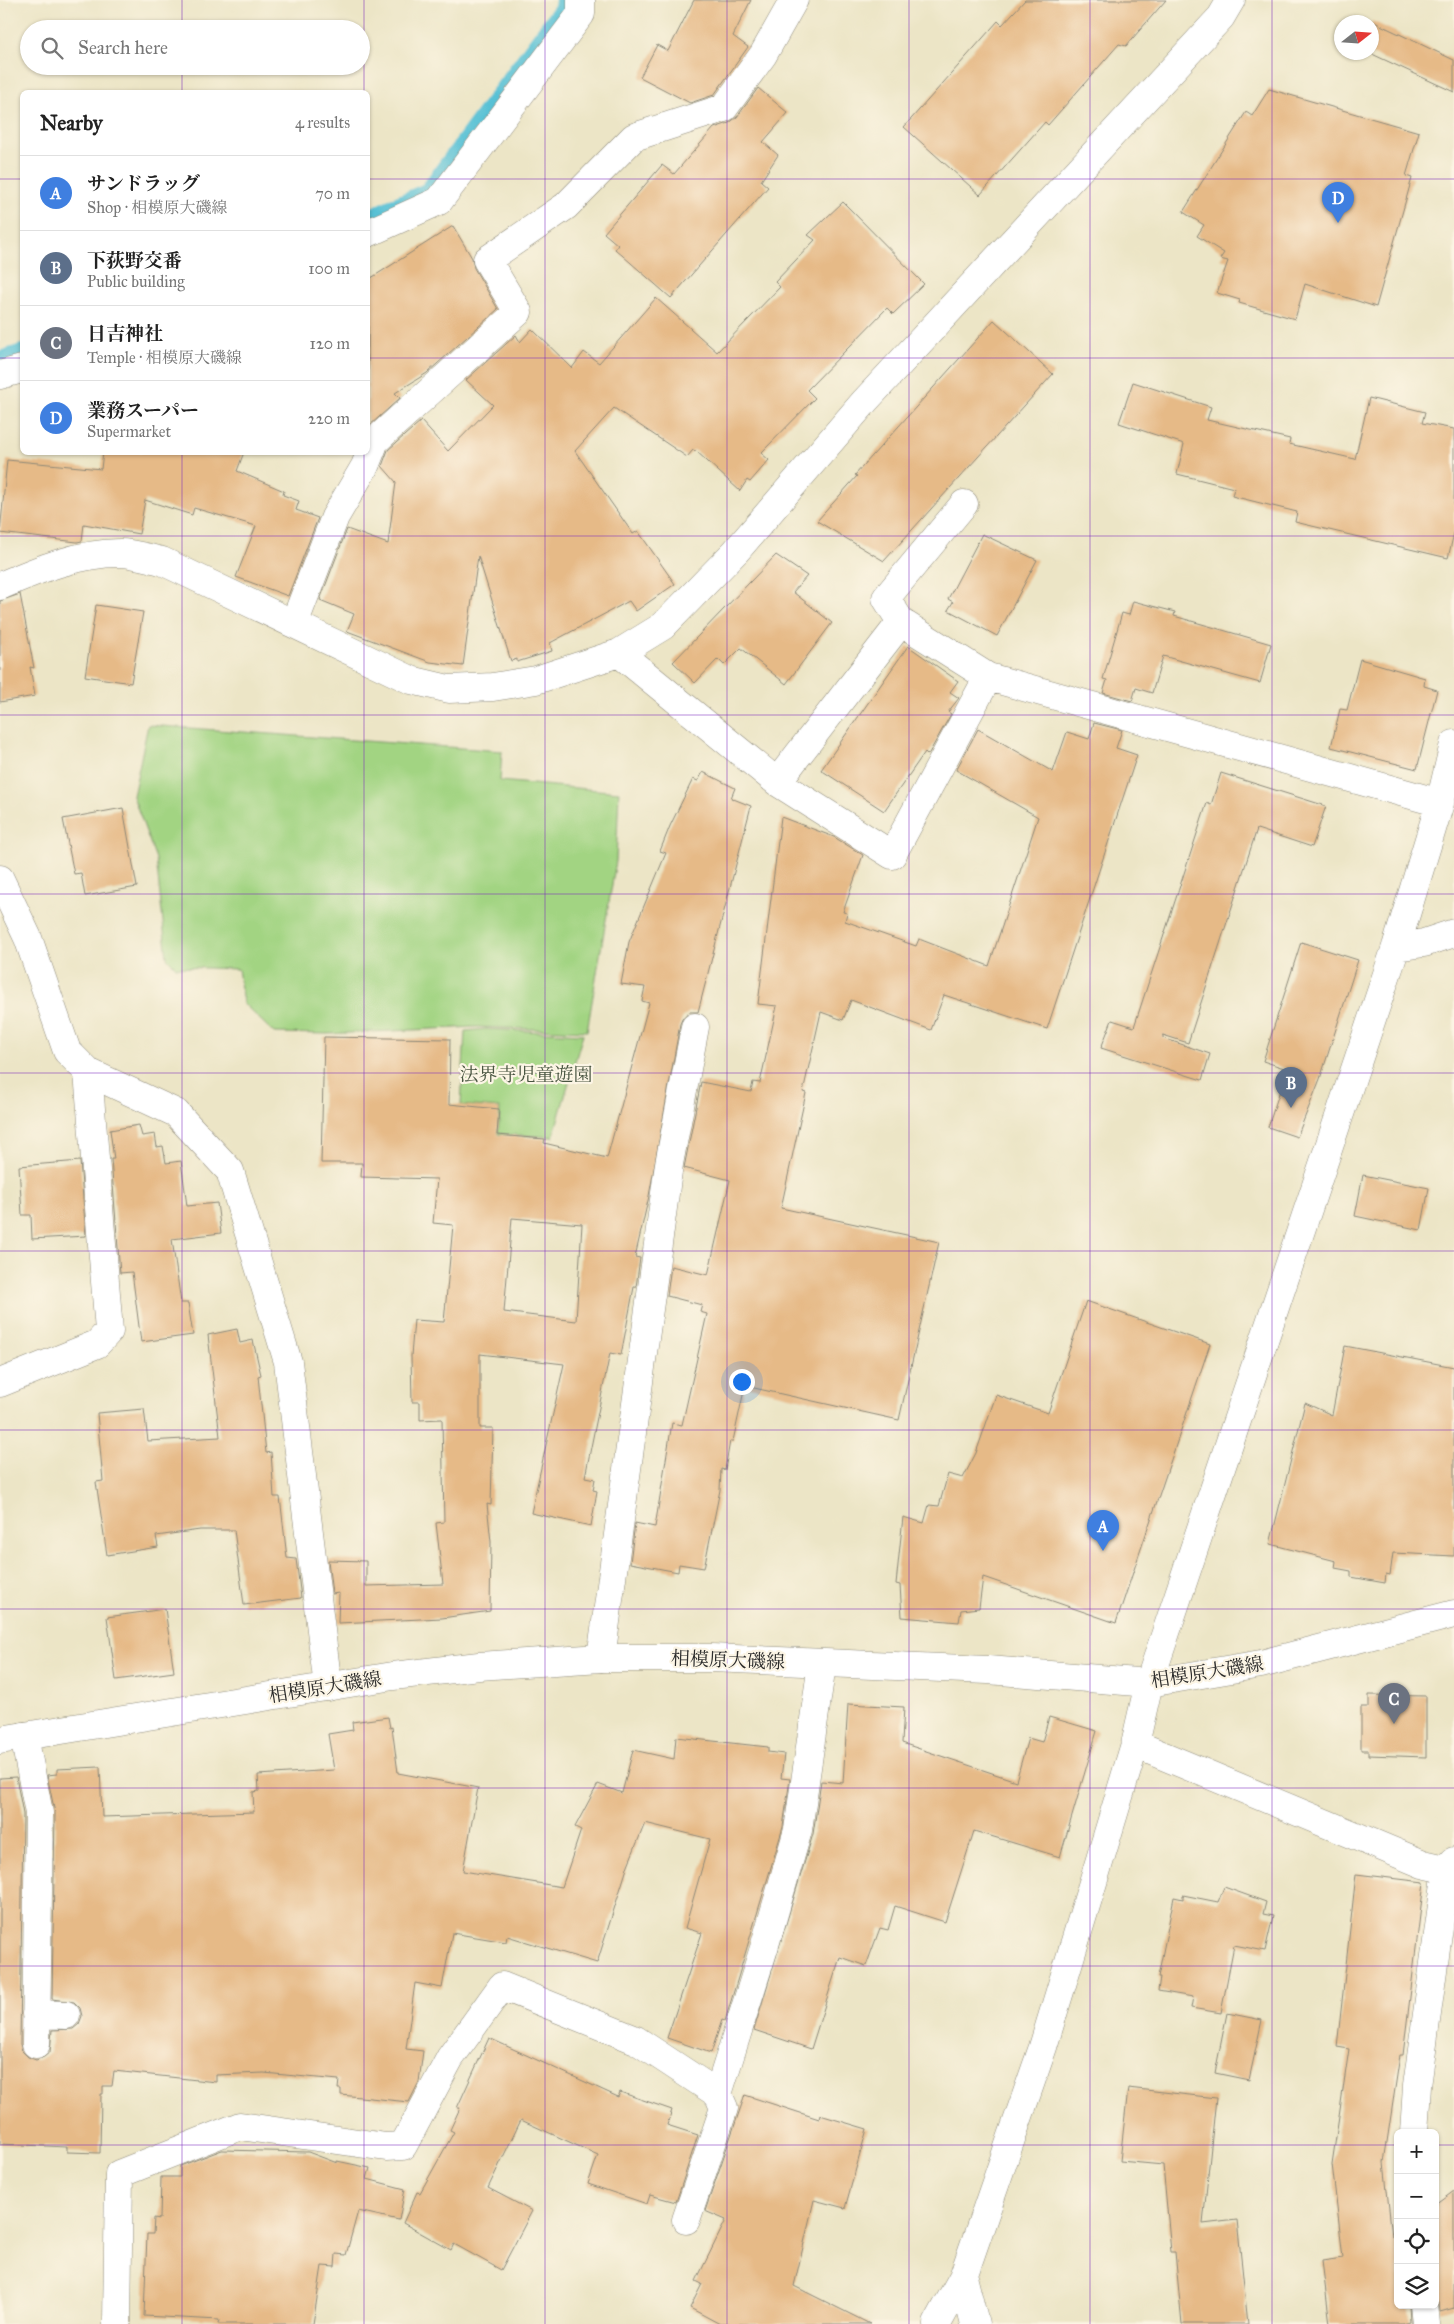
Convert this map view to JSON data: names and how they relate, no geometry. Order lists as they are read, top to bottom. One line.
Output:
{"streets":{"street":["相模原大磯線"]},"parks":["法界寺児童遊園"],"north":"right","page":{"search":"Search here","heading":["Nearby","4 results"],"list":[{"mark":"A","name":"サンドラッグ","note":"Shop · 相模原大磯線","value":"70 m"},{"mark":"B","name":"下荻野交番","note":"Public building","value":"100 m"},{"mark":"C","name":"日吉神社","note":"Temple · 相模原大磯線","value":"120 m"},{"mark":"D","name":"業務スーパー","note":"Supermarket","value":"220 m"}],"pins":["D","B","A","C"],"map_buttons":["+","−"]}}
